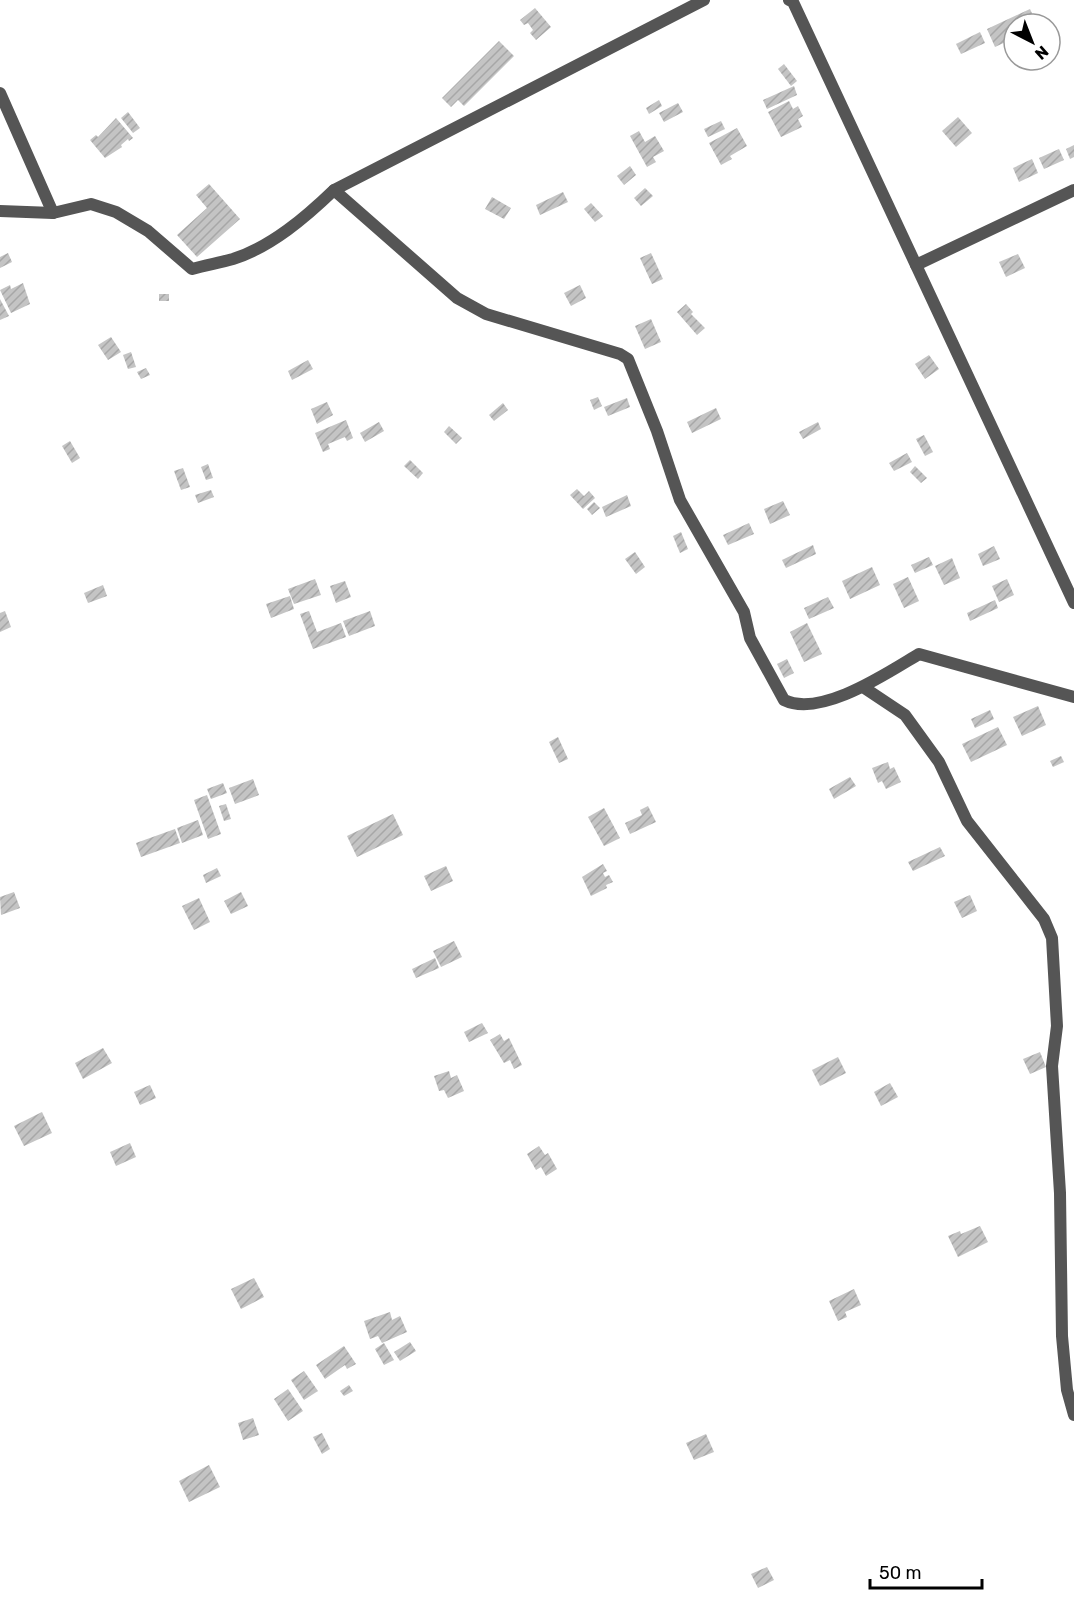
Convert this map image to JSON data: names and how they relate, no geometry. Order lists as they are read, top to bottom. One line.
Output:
{"scale_bar":"50 m","north":"bottom right"}
